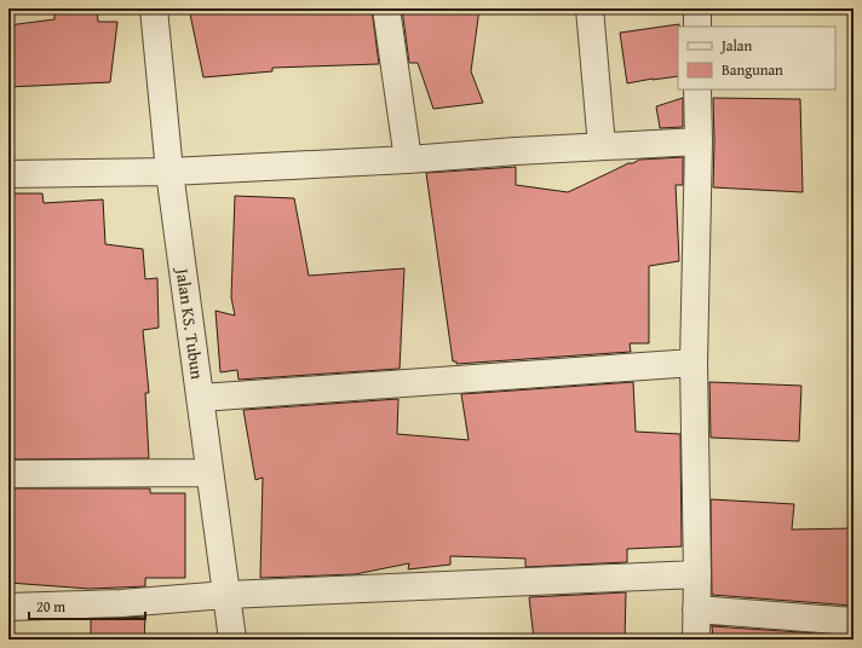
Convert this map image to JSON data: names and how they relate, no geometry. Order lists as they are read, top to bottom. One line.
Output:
{"streets":{"street":["Jalan KS. Tubun"]},"legend":["Jalan","Bangunan"],"scale_bar":"20 m"}
